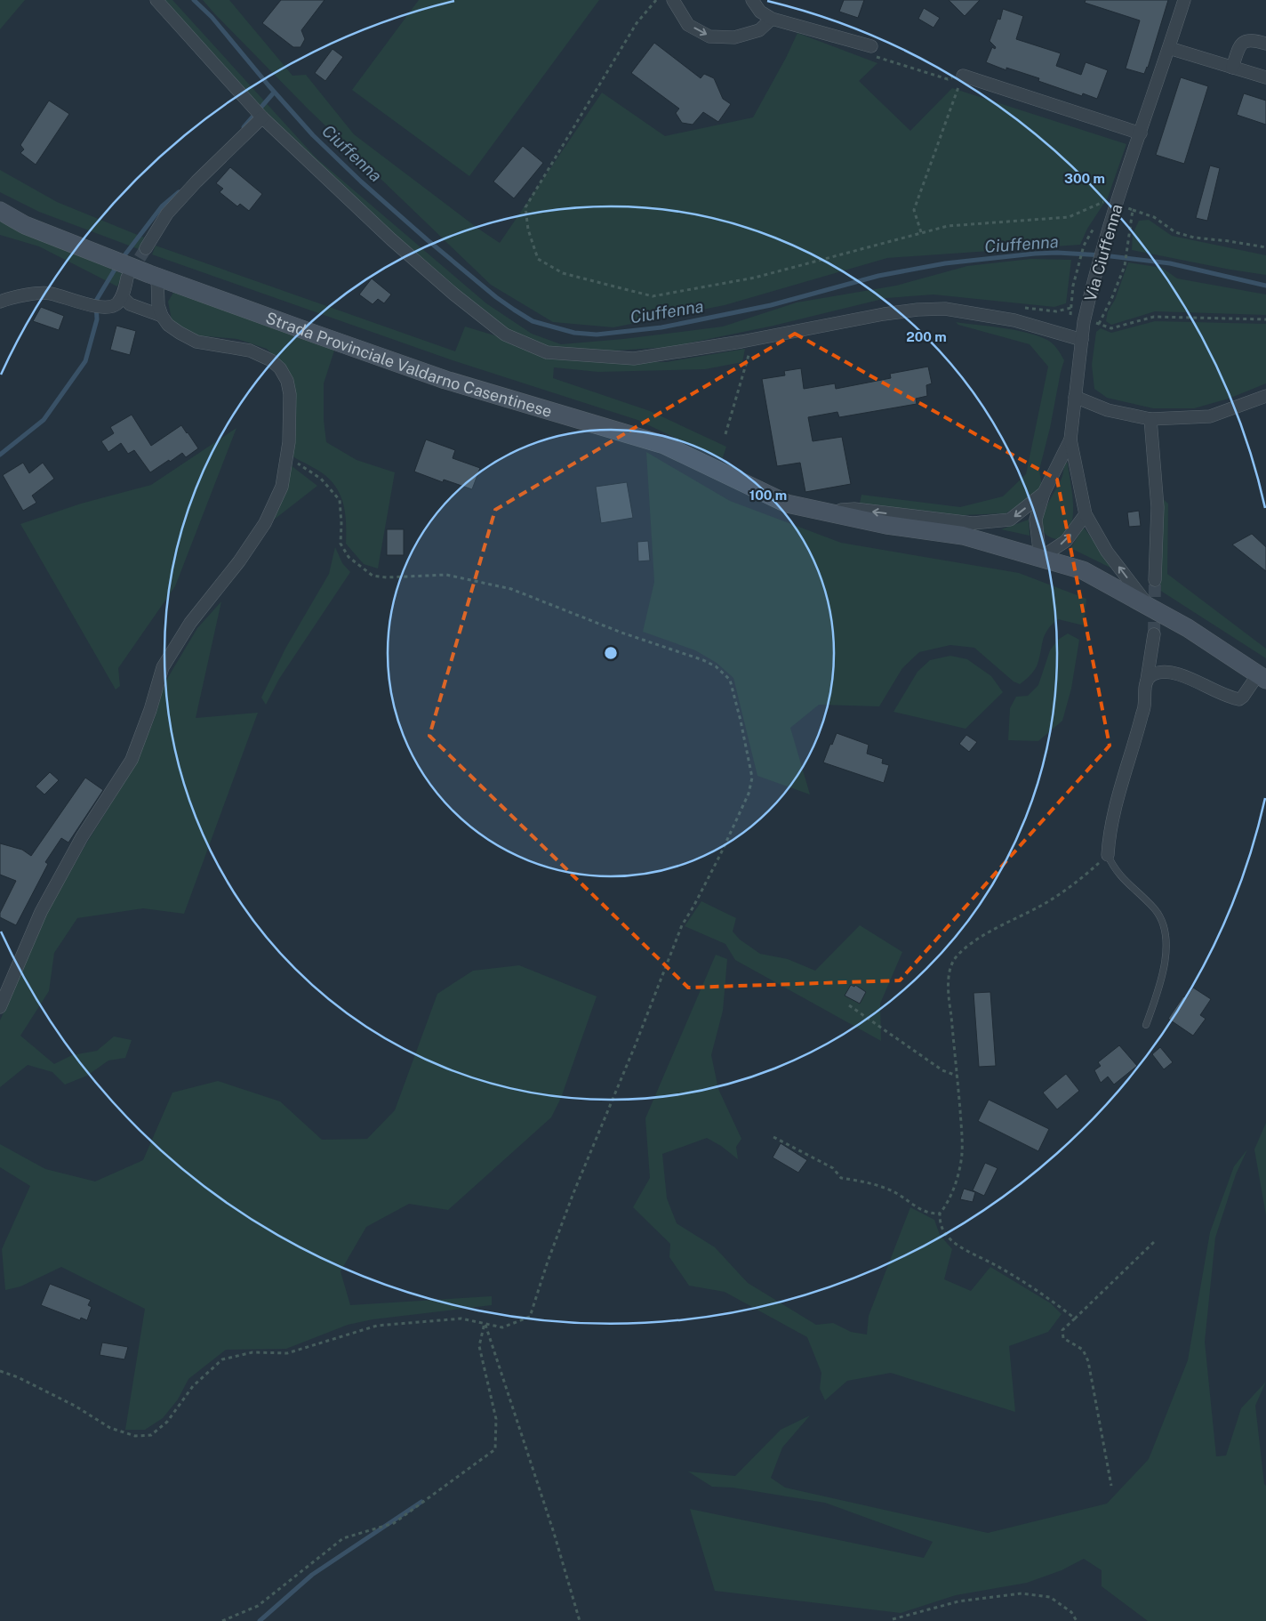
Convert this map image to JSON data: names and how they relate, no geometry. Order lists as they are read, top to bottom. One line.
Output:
{"streets":{"main road":["Strada Provinciale Valdarno Casentinese"],"street":["Via Ciuffenna"]},"crossings":[["Via Ciuffenna","Strada Provinciale Valdarno Casentinese"]],"water":["Ciuffenna"],"rings":["300 m","200 m","100 m"]}
